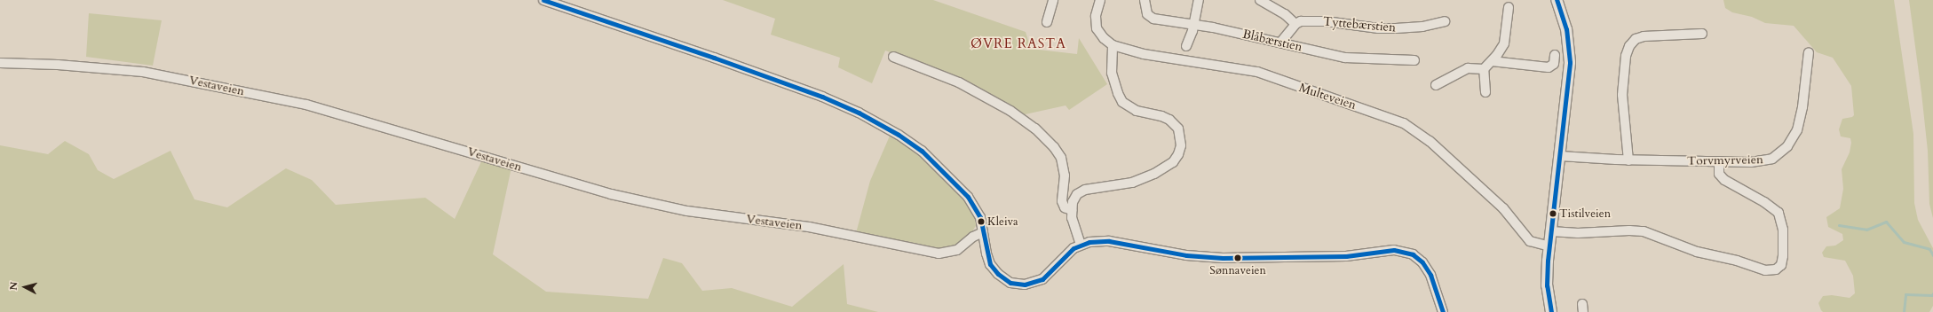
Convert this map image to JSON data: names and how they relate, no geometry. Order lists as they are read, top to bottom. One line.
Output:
{"streets":{"street":["Tyttebærstien","Blåbærstien","Vestaveien","Multeveien","Torvmyrveien"]},"districts":["ØVRE RASTA"],"places":["Tistilveien","Kleiva","Sønnaveien"],"north":"left"}
